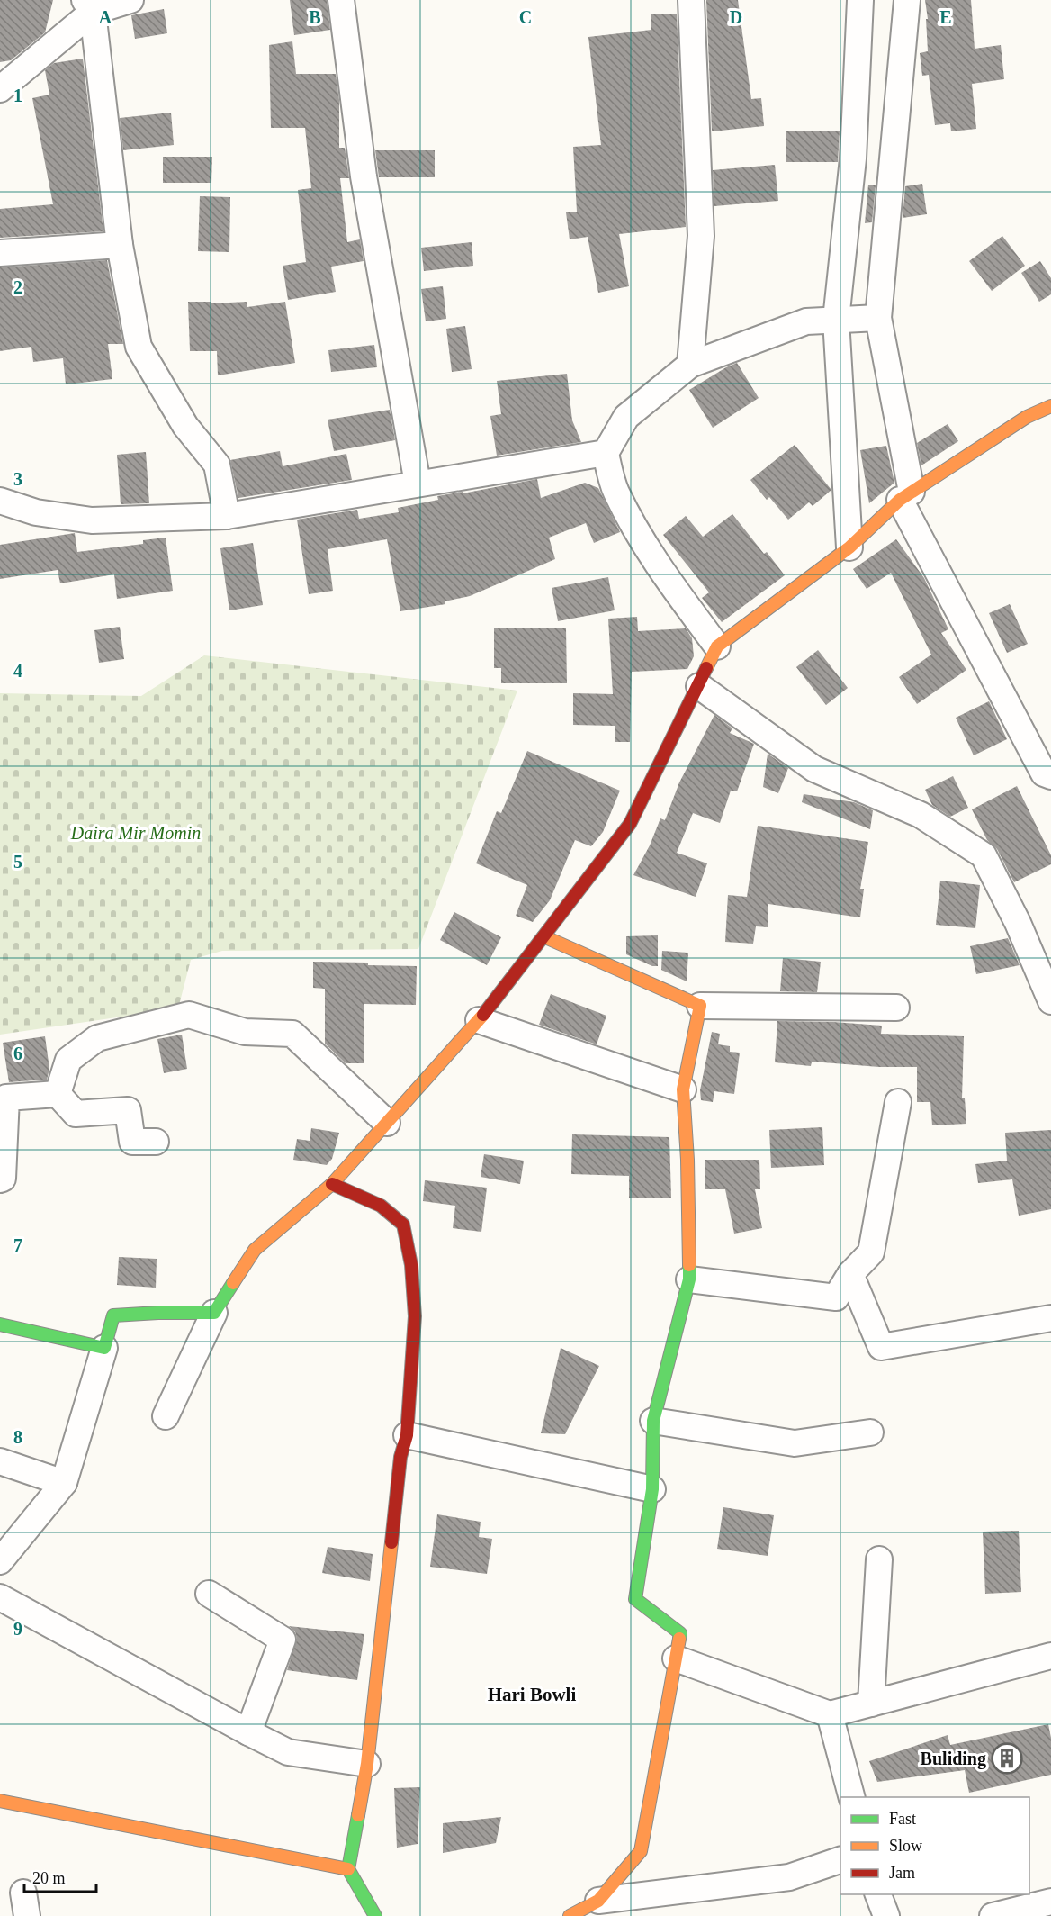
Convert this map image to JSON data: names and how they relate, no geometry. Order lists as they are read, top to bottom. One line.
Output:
{"districts":["Hari Bowli"],"parks":["Daira Mir Momin"],"places":{"building":["Buliding"]},"legend":["Fast","Slow","Jam"],"scale_bar":"20 m","grid":{"columns":["A","B","C","D","E"],"rows":["1","2","3","4","5","6","7","8","9"]}}
